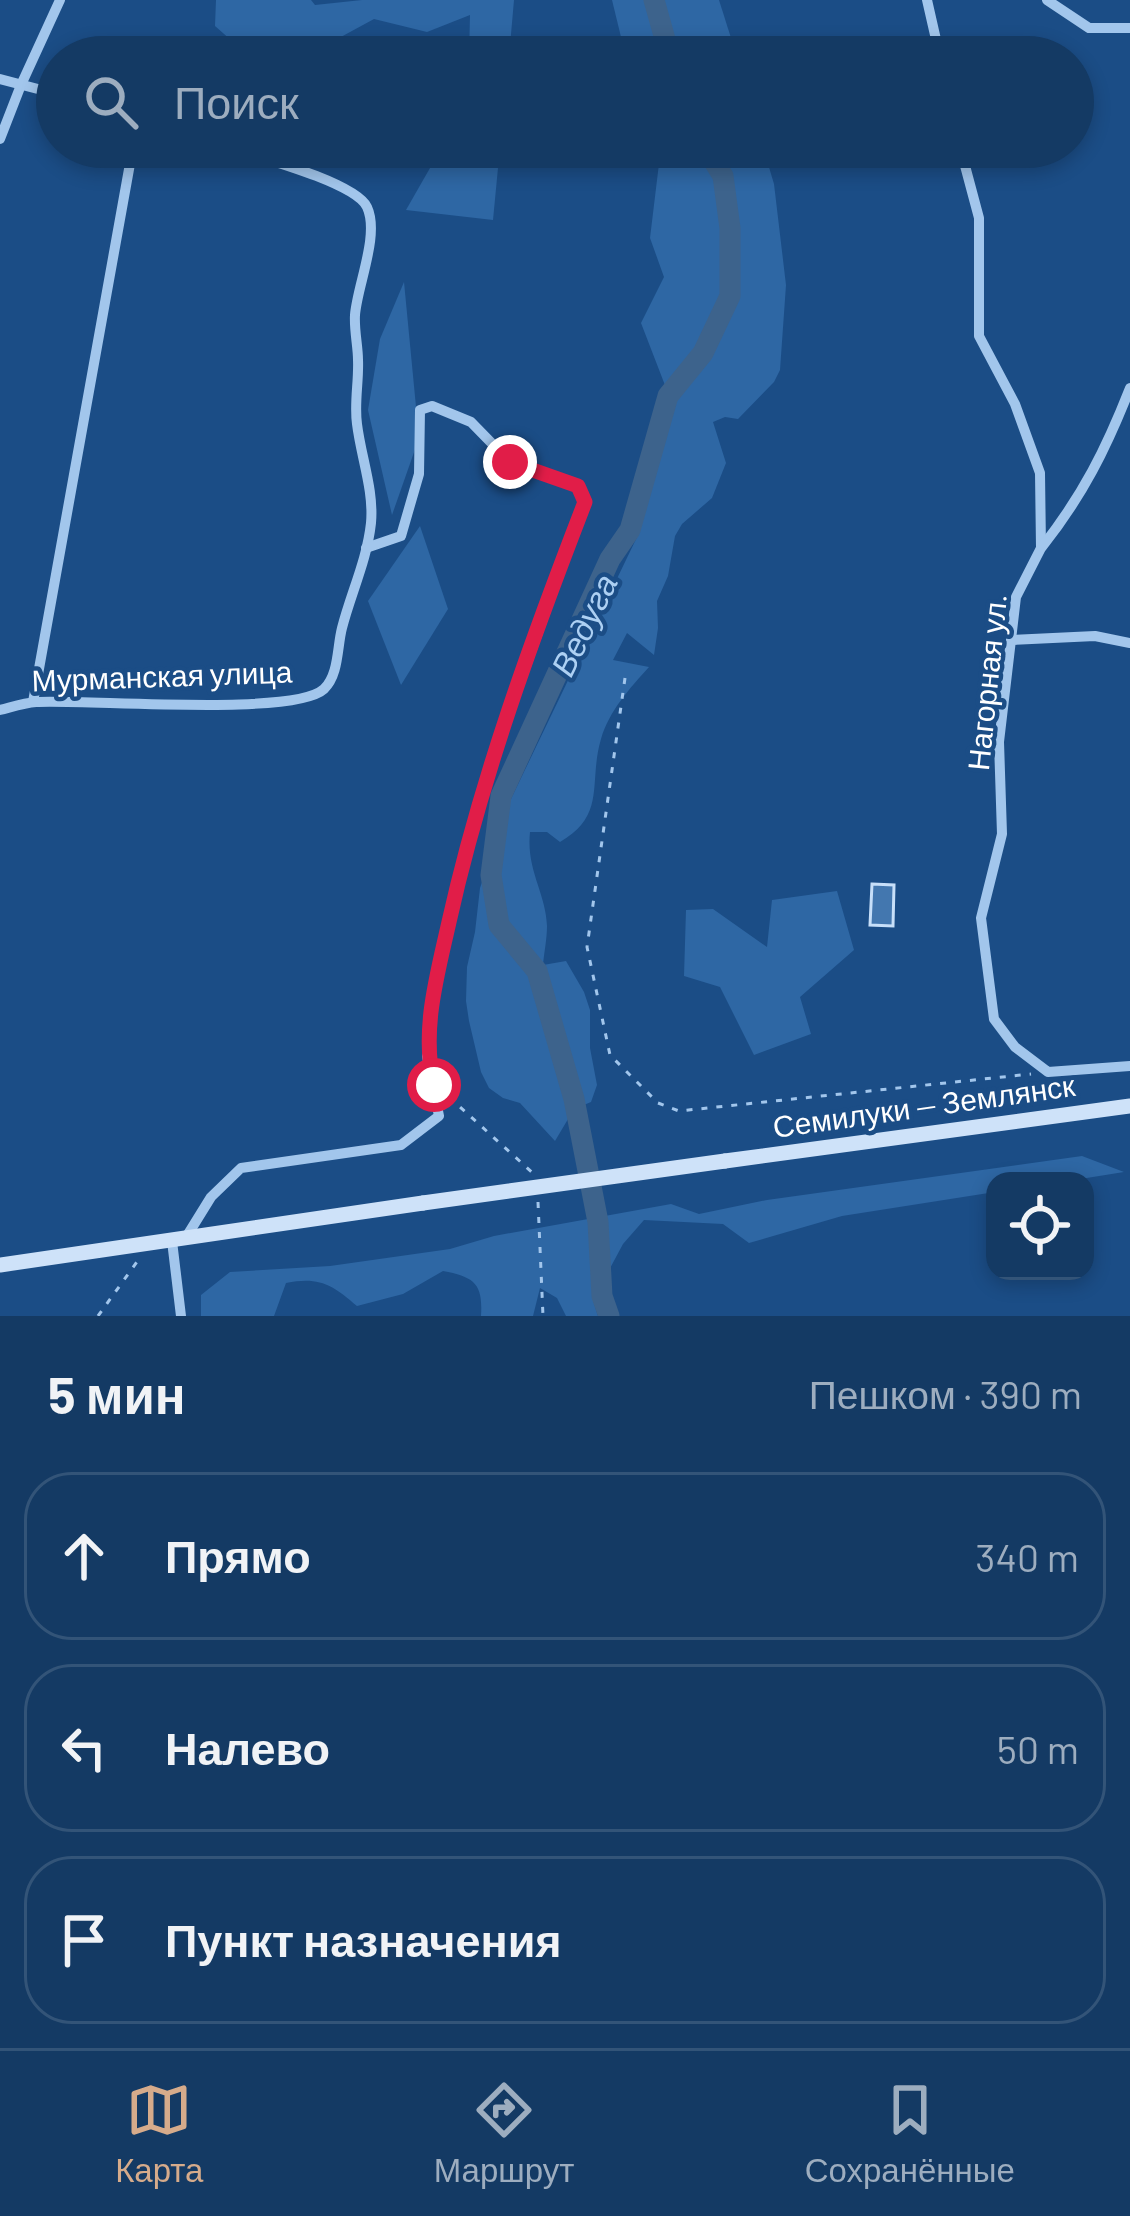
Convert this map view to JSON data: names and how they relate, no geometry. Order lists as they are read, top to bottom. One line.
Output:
{"streets":{"main road":["Семилуки — Землянск"],"street":["Мурманская улица","Нагорная ул."]},"water":["Ведуга"],"page":{"search":"Поиск","heading":["5 мин","Пешком · 390 m"],"list":[["Прямо","340 m"],["Налево","50 m"],"Пункт назначения"],"nav":["Карта","Маршрут","Сохранённые"]}}
